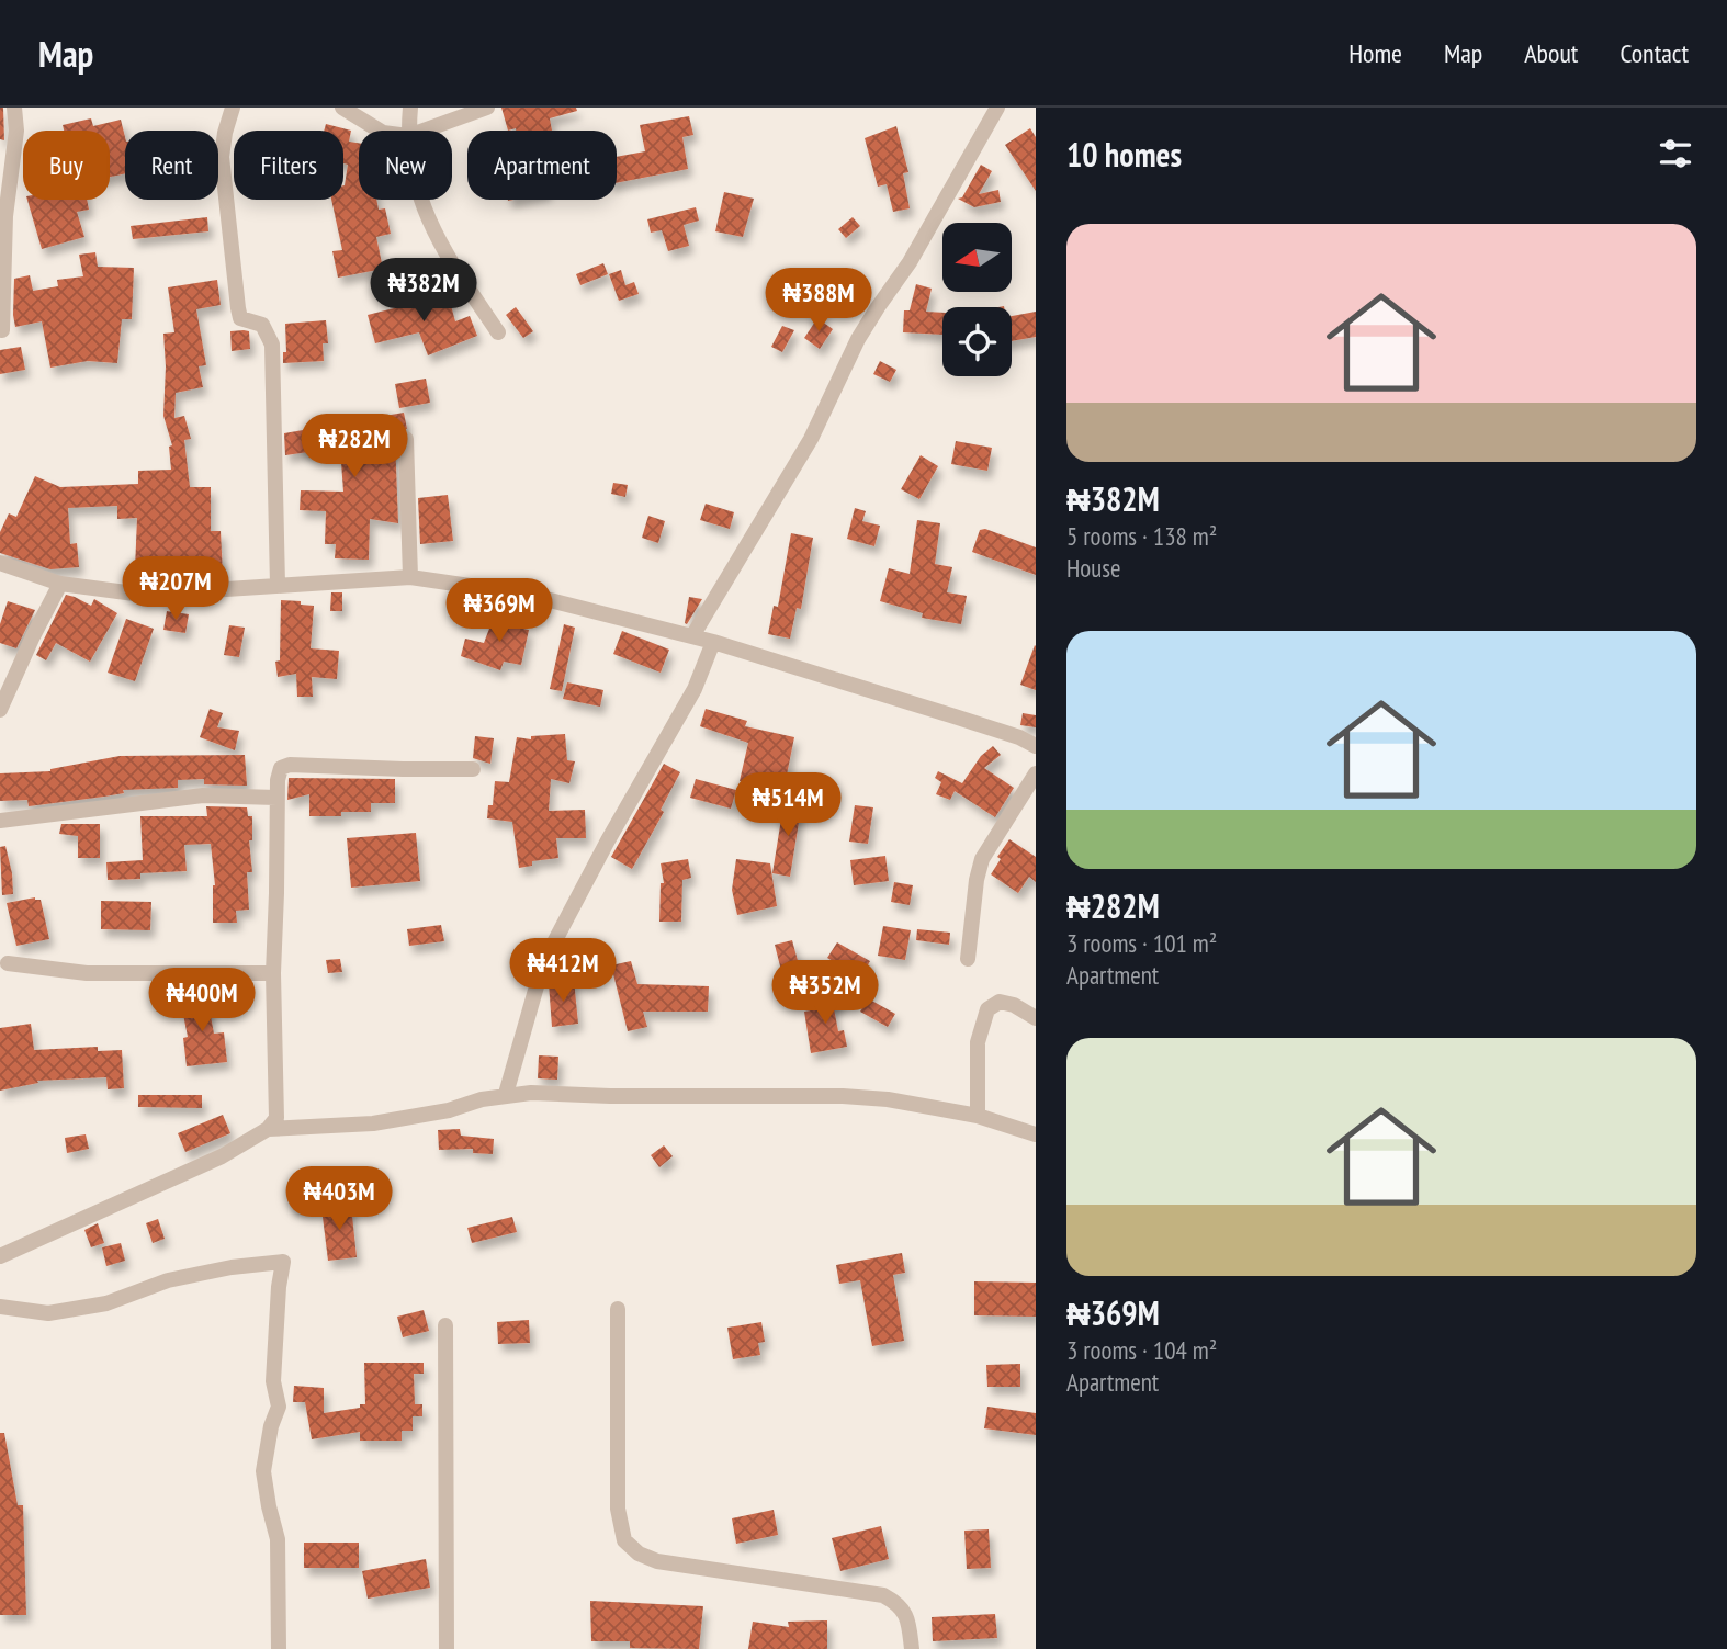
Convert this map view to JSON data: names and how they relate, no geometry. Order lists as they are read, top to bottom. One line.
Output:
{"north":"left","page":{"header":"Map","nav":["Home","Map","About","Contact"],"heading":"10 homes","chip":["Buy","Rent","Filters","New","Apartment"],"list":[{"name":"₦382M","note":"5 rooms · 138 m² · House"},{"name":"₦282M","note":"3 rooms · 101 m² · Apartment"},{"name":"₦369M","note":"3 rooms · 104 m² · Apartment"}],"price":["₦382M","₦388M","₦282M","₦207M","₦369M","₦514M","₦412M","₦352M","₦400M","₦403M"]}}
